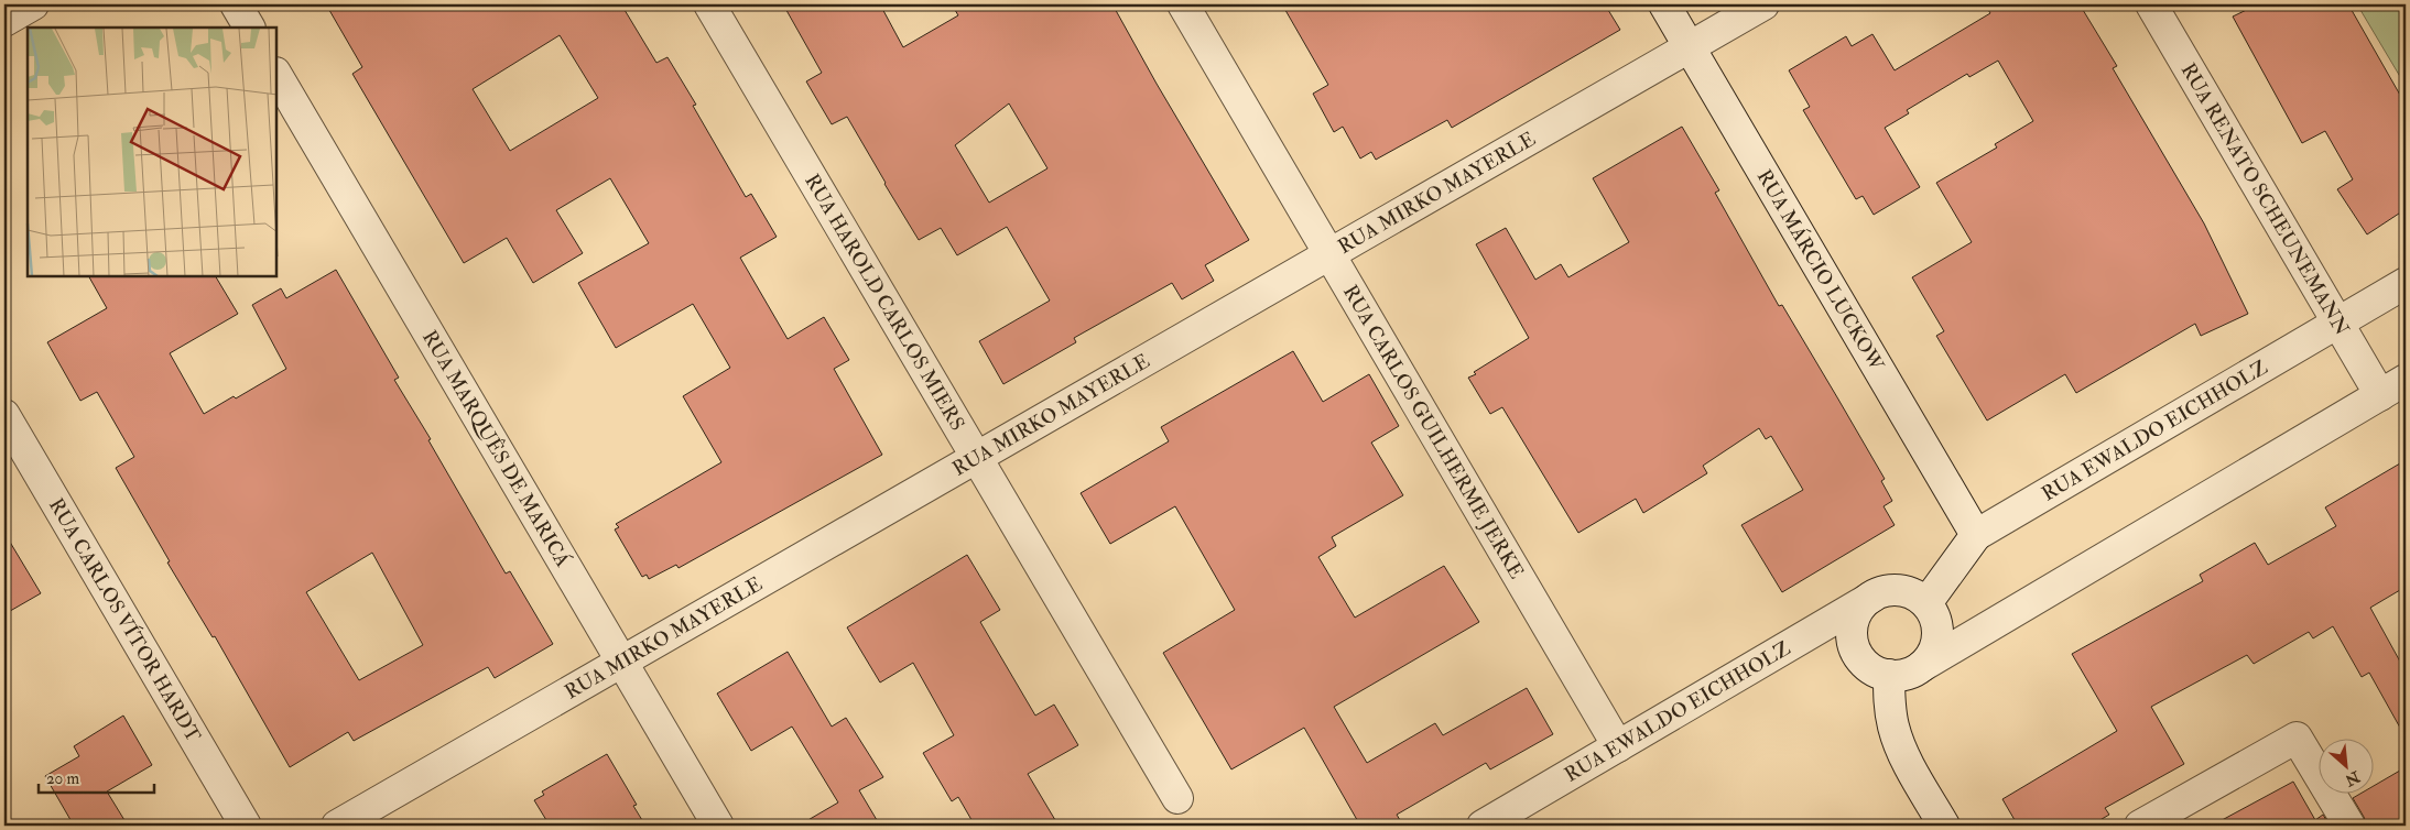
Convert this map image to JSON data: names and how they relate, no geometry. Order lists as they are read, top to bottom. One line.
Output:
{"streets":{"street":["RUA MIRKO MAYERLE","RUA RENATO SCHEUNEMANN","RUA MÁRCIO LUCKOW","RUA HAROLD CARLOS MIERS","RUA EWALDO EICHHOLZ","RUA CARLOS GUILHERME JERKE","RUA MARQUÊS DE MARICÁ","RUA CARLOS VÍTOR HARDT"]},"crossings":[["RUA MIRKO MAYERLE","RUA MÁRCIO LUCKOW"],["RUA MIRKO MAYERLE","RUA HAROLD CARLOS MIERS"],["RUA MIRKO MAYERLE","RUA CARLOS GUILHERME JERKE"],["RUA MIRKO MAYERLE","RUA MARQUÊS DE MARICÁ"],["RUA RENATO SCHEUNEMANN","RUA EWALDO EICHHOLZ"],["RUA MÁRCIO LUCKOW","RUA EWALDO EICHHOLZ"],["RUA EWALDO EICHHOLZ","RUA CARLOS GUILHERME JERKE"]],"scale_bar":"20 m","north":"bottom right"}
